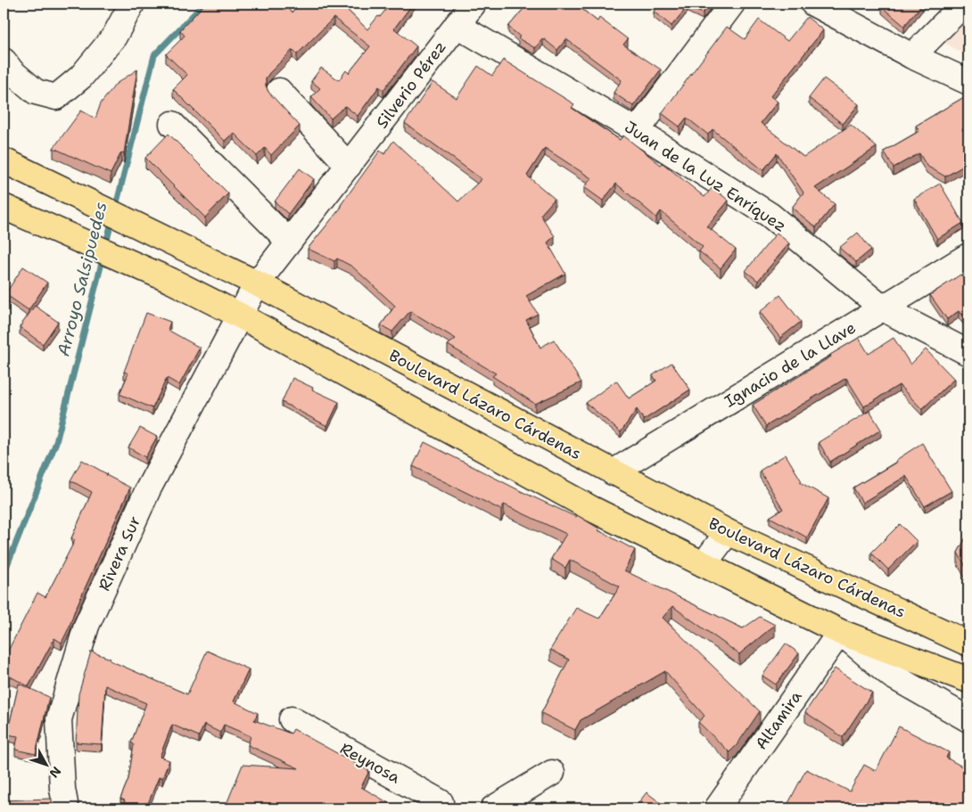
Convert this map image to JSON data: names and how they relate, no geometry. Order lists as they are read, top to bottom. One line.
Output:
{"streets":{"main road":["Boulevard Lázaro Cárdenas"],"street":["Silverio Pérez","Juan de la Luz Enríquez","Ignacio de la Llave","Rivera Sur","Altamira","Reynosa"]},"crossings":[["Silverio Pérez","Juan de la Luz Enríquez"],["Silverio Pérez","Boulevard Lázaro Cárdenas"],["Silverio Pérez","Rivera Sur"],["Juan de la Luz Enríquez","Ignacio de la Llave"],["Ignacio de la Llave","Boulevard Lázaro Cárdenas"],["Boulevard Lázaro Cárdenas","Rivera Sur"]],"water":["Arroyo Salsipuedes"],"north":"bottom right"}
